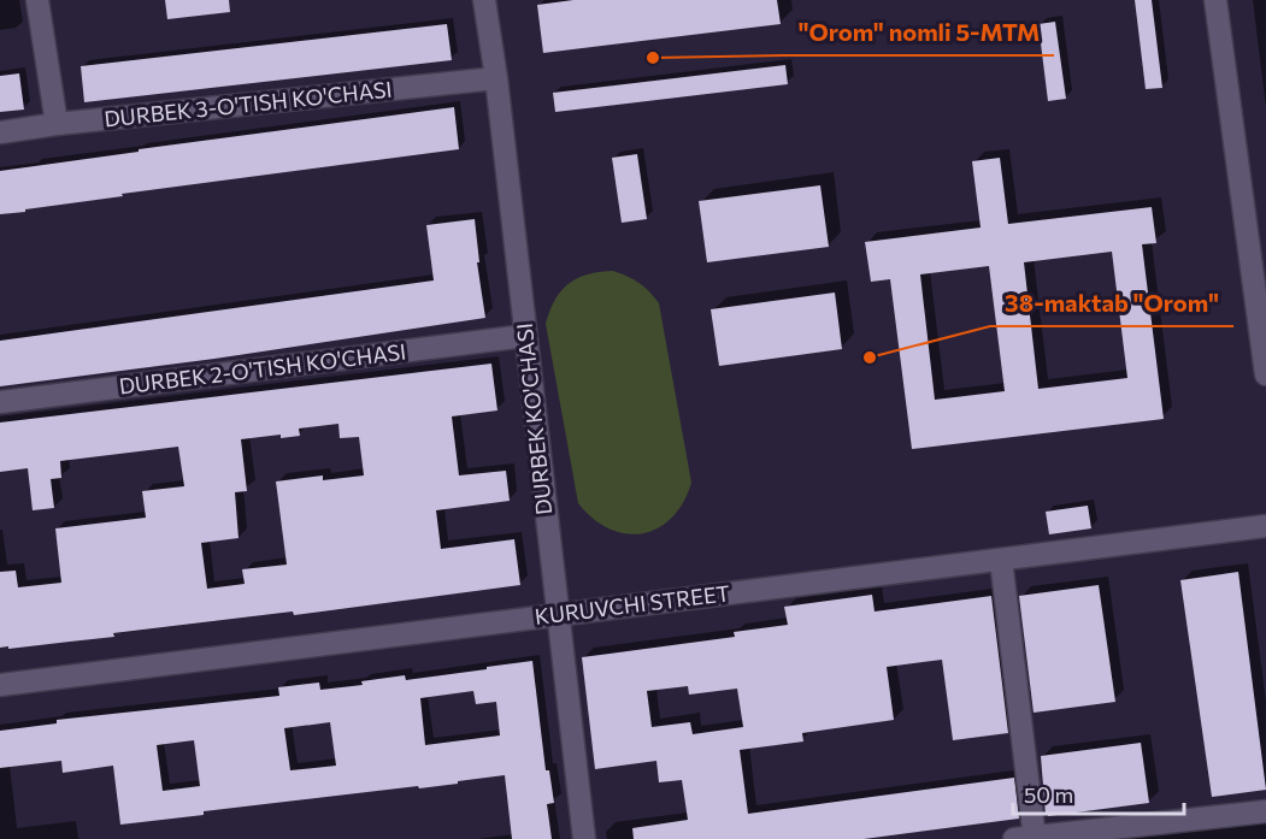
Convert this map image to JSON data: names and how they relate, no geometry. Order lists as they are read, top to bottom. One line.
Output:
{"streets":{"street":["DURBEK 3-O'TISH KO'CHASI","DURBEK 2-O'TISH KO'CHASI","DURBEK KO'CHASI","KURUVCHI STREET"]},"crossings":[["DURBEK 3-O'TISH KO'CHASI","DURBEK KO'CHASI"],["DURBEK 2-O'TISH KO'CHASI","DURBEK KO'CHASI"],["DURBEK KO'CHASI","KURUVCHI STREET"]],"places":["\"Orom\" nomli 5-MTM","38-maktab \"Orom\""],"scale_bar":"50 m"}
